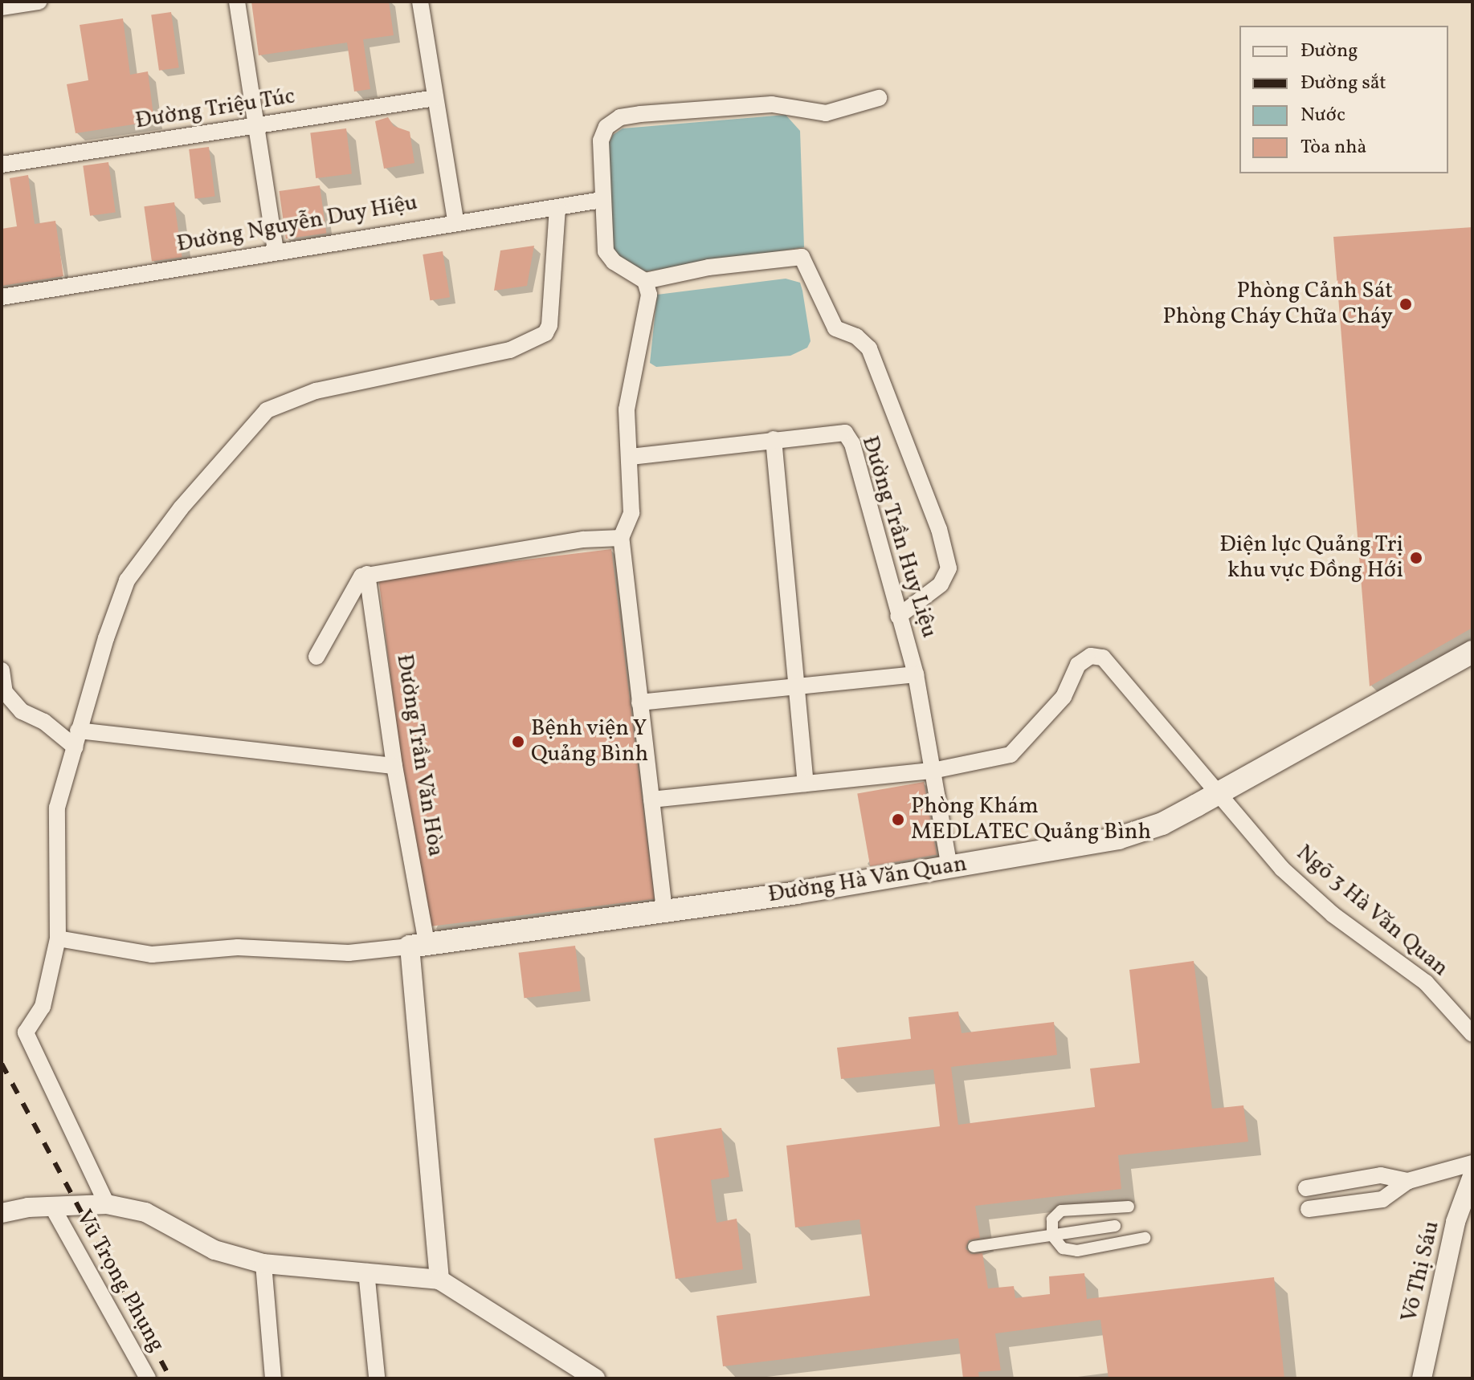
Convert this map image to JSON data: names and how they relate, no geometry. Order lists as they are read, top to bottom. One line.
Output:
{"streets":{"main road":["Đường Hà Văn Quan"],"street":["Đường Triệu Túc","Đường Nguyễn Duy Hiệu","Đường Trần Huy Liệu","Đường Trần Văn Hòa","Ngõ 3 Hà Văn Quan","Võ Thị Sáu","Vũ Trọng Phụng"]},"crossings":[["Đường Trần Huy Liệu","Đường Hà Văn Quan"],["Đường Trần Huy Liệu","Ngõ 3 Hà Văn Quan"],["Đường Trần Văn Hòa","Đường Hà Văn Quan"],["Đường Hà Văn Quan","Ngõ 3 Hà Văn Quan"]],"places":["Phòng Cảnh Sát Phòng Cháy Chữa Cháy","Điện lực Quảng Trị khu vực Đồng Hới","Bệnh viện Y Quảng Bình","Phòng Khám MEDLATEC Quảng Bình"],"legend":["Đường","Đường sắt","Nước","Tòa nhà"]}
